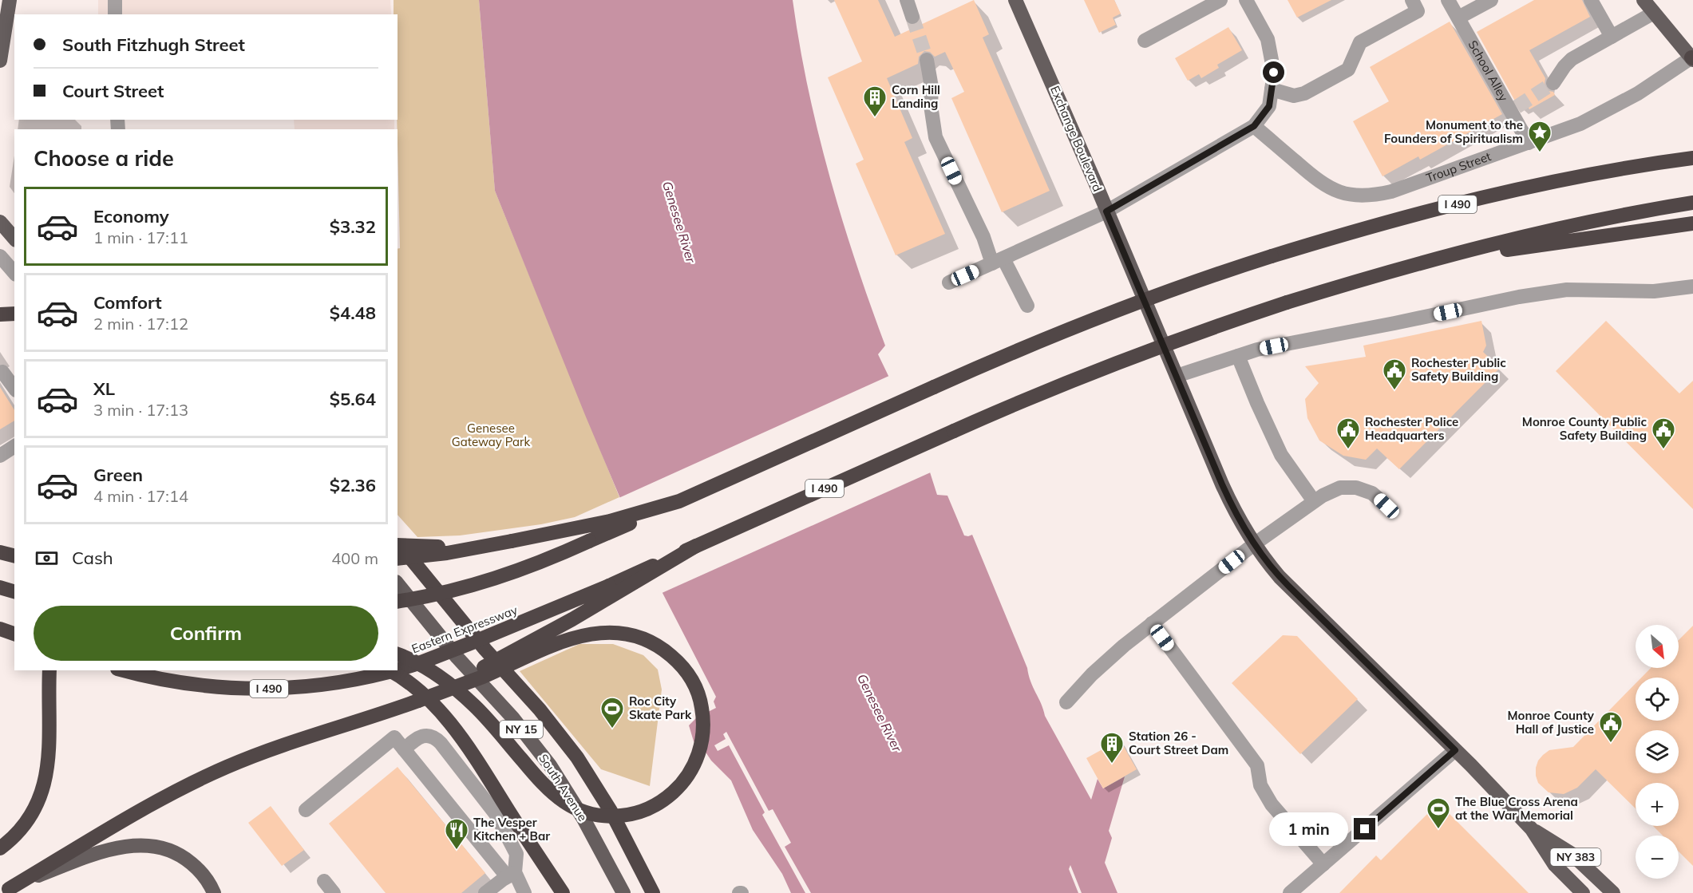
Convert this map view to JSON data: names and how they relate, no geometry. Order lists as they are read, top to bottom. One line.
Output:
{"streets":{"highway":["I 490","Eastern Expressway"],"main road":["Exchange Boulevard","NY 15","South Avenue","NY 383"],"street":["School Alley","Troup Street"]},"crossings":[["School Alley","Troup Street"],["I 490","Eastern Expressway"]],"water":["Genesee River"],"parks":["Genesee Gateway Park"],"places":{"building":["Corn Hill Landing","Station 26 - Court Street Dam"],"place":["Monument to the Founders of Spiritualism"],"public building":["Rochester Public Safety Building","Rochester Police Headquarters","Monroe County Public Safety Building","Monroe County Hall of Justice"],"sports":["Roc City Skate Park","The Blue Cross Arena at the War Memorial"],"restaurant":["The Vesper Kitchen + Bar"]},"north":"bottom right","page":{"banner":["South Fitzhugh Street","Court Street"],"heading":"Choose a ride","list":[{"name":"Economy","note":"1 min · 17:11","value":"$3.32"},{"name":"Comfort","note":"2 min · 17:12","value":"$4.48"},{"name":"XL","note":"3 min · 17:13","value":"$5.64"},{"name":"Green","note":"4 min · 17:14","value":"$2.36"}],"pay":["Cash","400 m"],"buttons":"Confirm","map_buttons":["+","−"],"bubble":"1 min"}}
